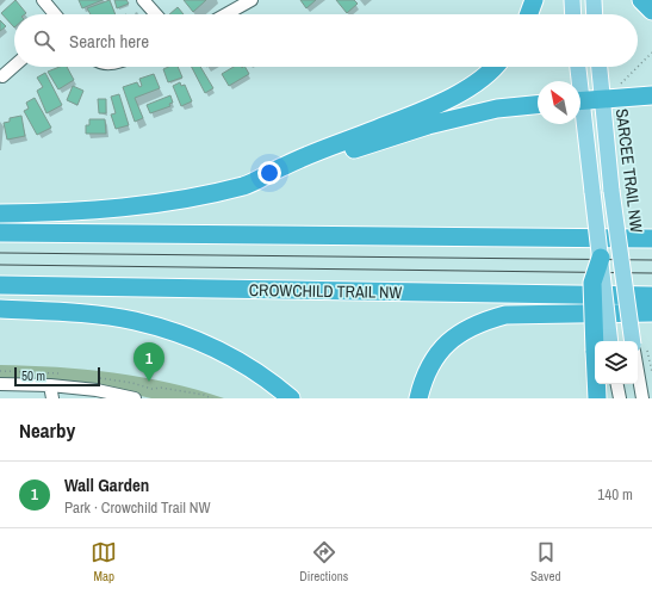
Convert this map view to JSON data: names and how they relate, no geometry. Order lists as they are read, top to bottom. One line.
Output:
{"streets":{"highway":["CROWCHILD TRAIL NW"],"main road":["SARCEE TRAIL NW"]},"scale_bar":"50 m","north":"top left","page":{"search":"Search here","pins":"1","scale":"50 m","heading":"Nearby","list":[{"mark":"1","name":"Wall Garden","note":"Park · Crowchild Trail NW","value":"140 m"}],"nav":["Map","Directions","Saved"]}}
